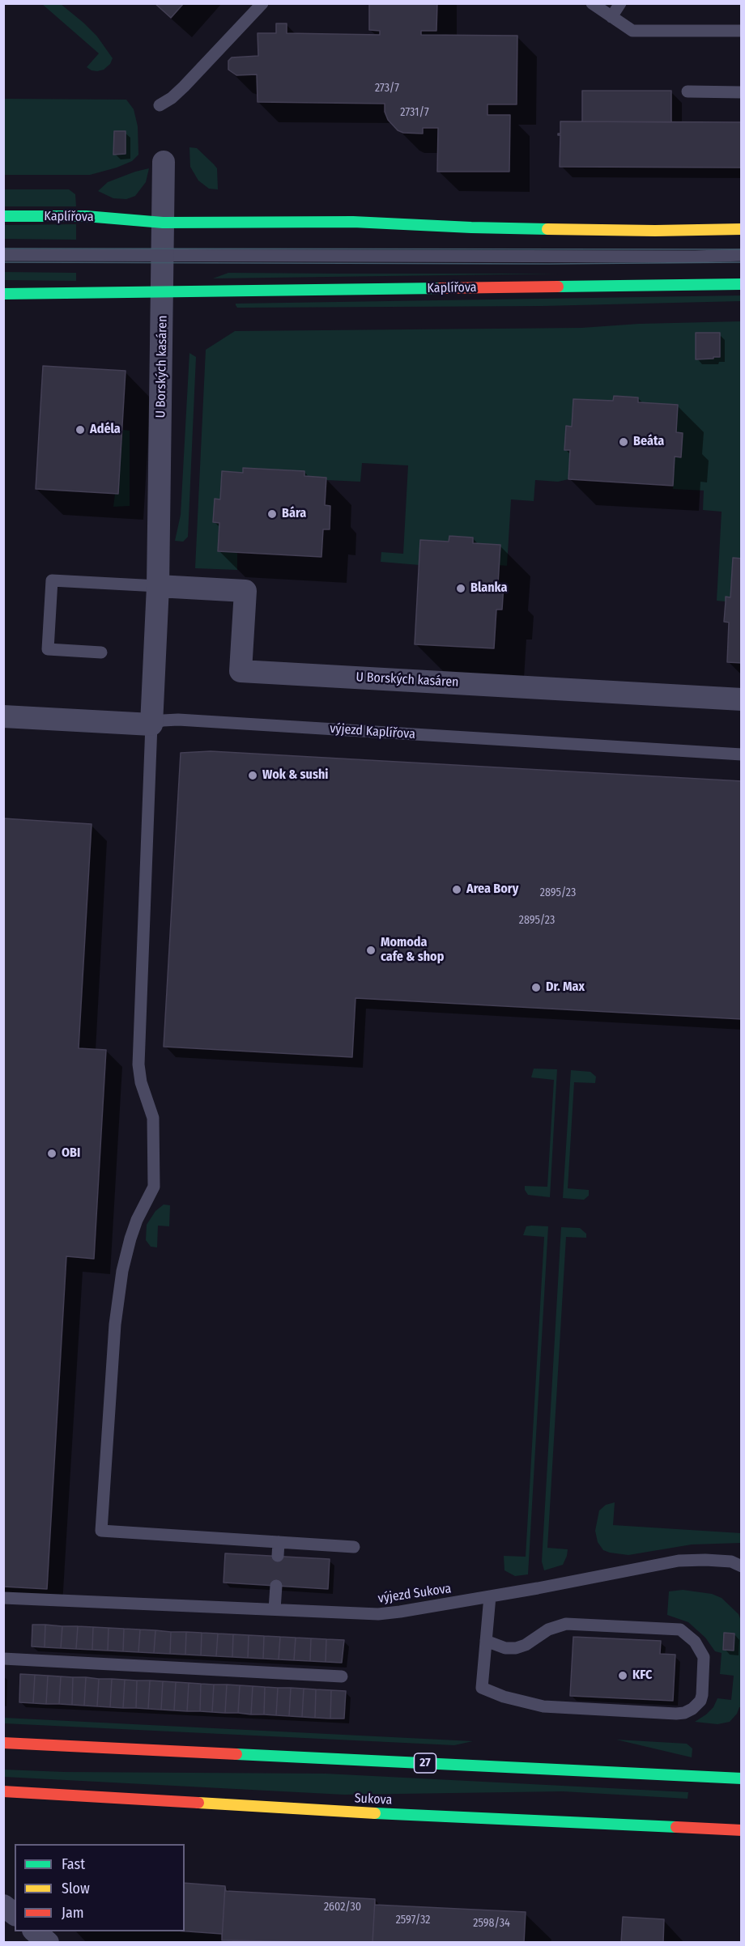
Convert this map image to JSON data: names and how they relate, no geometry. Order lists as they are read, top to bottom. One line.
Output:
{"streets":{"street":["Kaplířova","U Borských kasáren","výjezd Kaplířova","27","Sukova"],"lane":["výjezd Sukova"]},"crossings":[["Kaplířova","U Borských kasáren"],["U Borských kasáren","výjezd Kaplířova"]],"places":["Adéla","Beáta","Bára","Blanka","Wok & sushi","Area Bory","Momoda cafe & shop","Dr. Max","OBI","KFC"],"house_numbers":["273/7","2731/7","2895/23","2895/23","2602/30","2597/32","2598/34"],"legend":["Fast","Slow","Jam"]}
